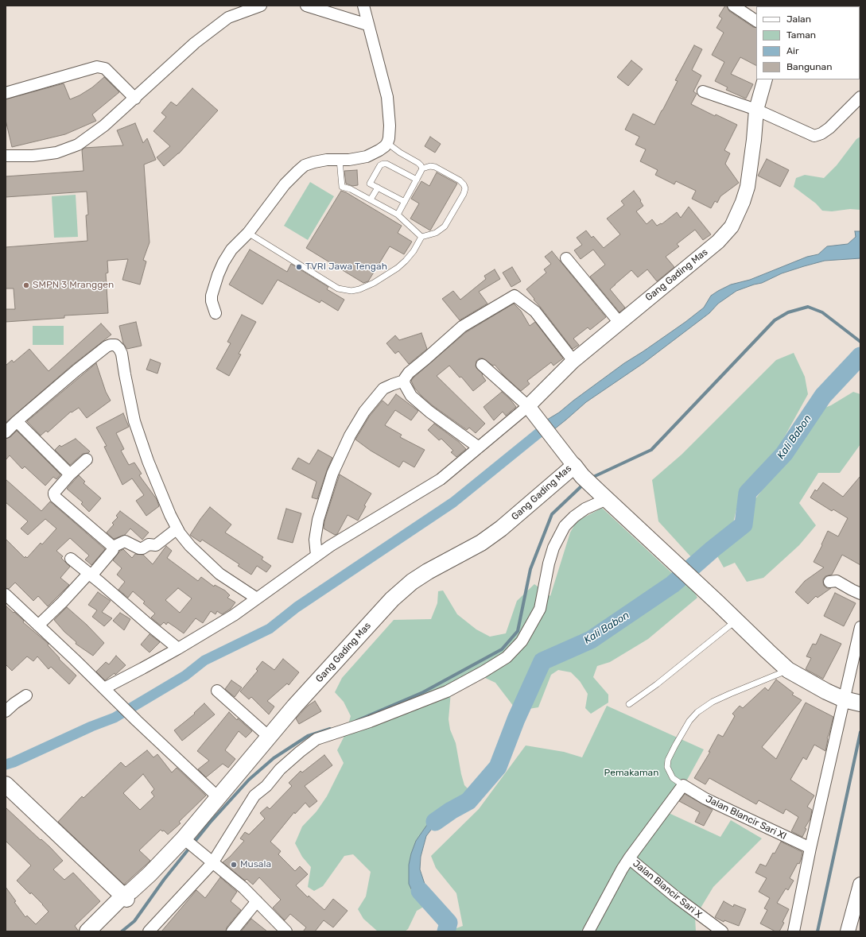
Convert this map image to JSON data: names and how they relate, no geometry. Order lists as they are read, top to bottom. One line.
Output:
{"streets":{"main road":["Gang Gading Mas"],"street":["Jalan Blancir Sari XI","Jalan Blancir Sari X"]},"water":["Kali Babon"],"parks":["Pemakaman"],"places":["TVRI Jawa Tengah","SMPN 3 Mranggen","Musala"],"legend":["Jalan","Taman","Air","Bangunan"]}
